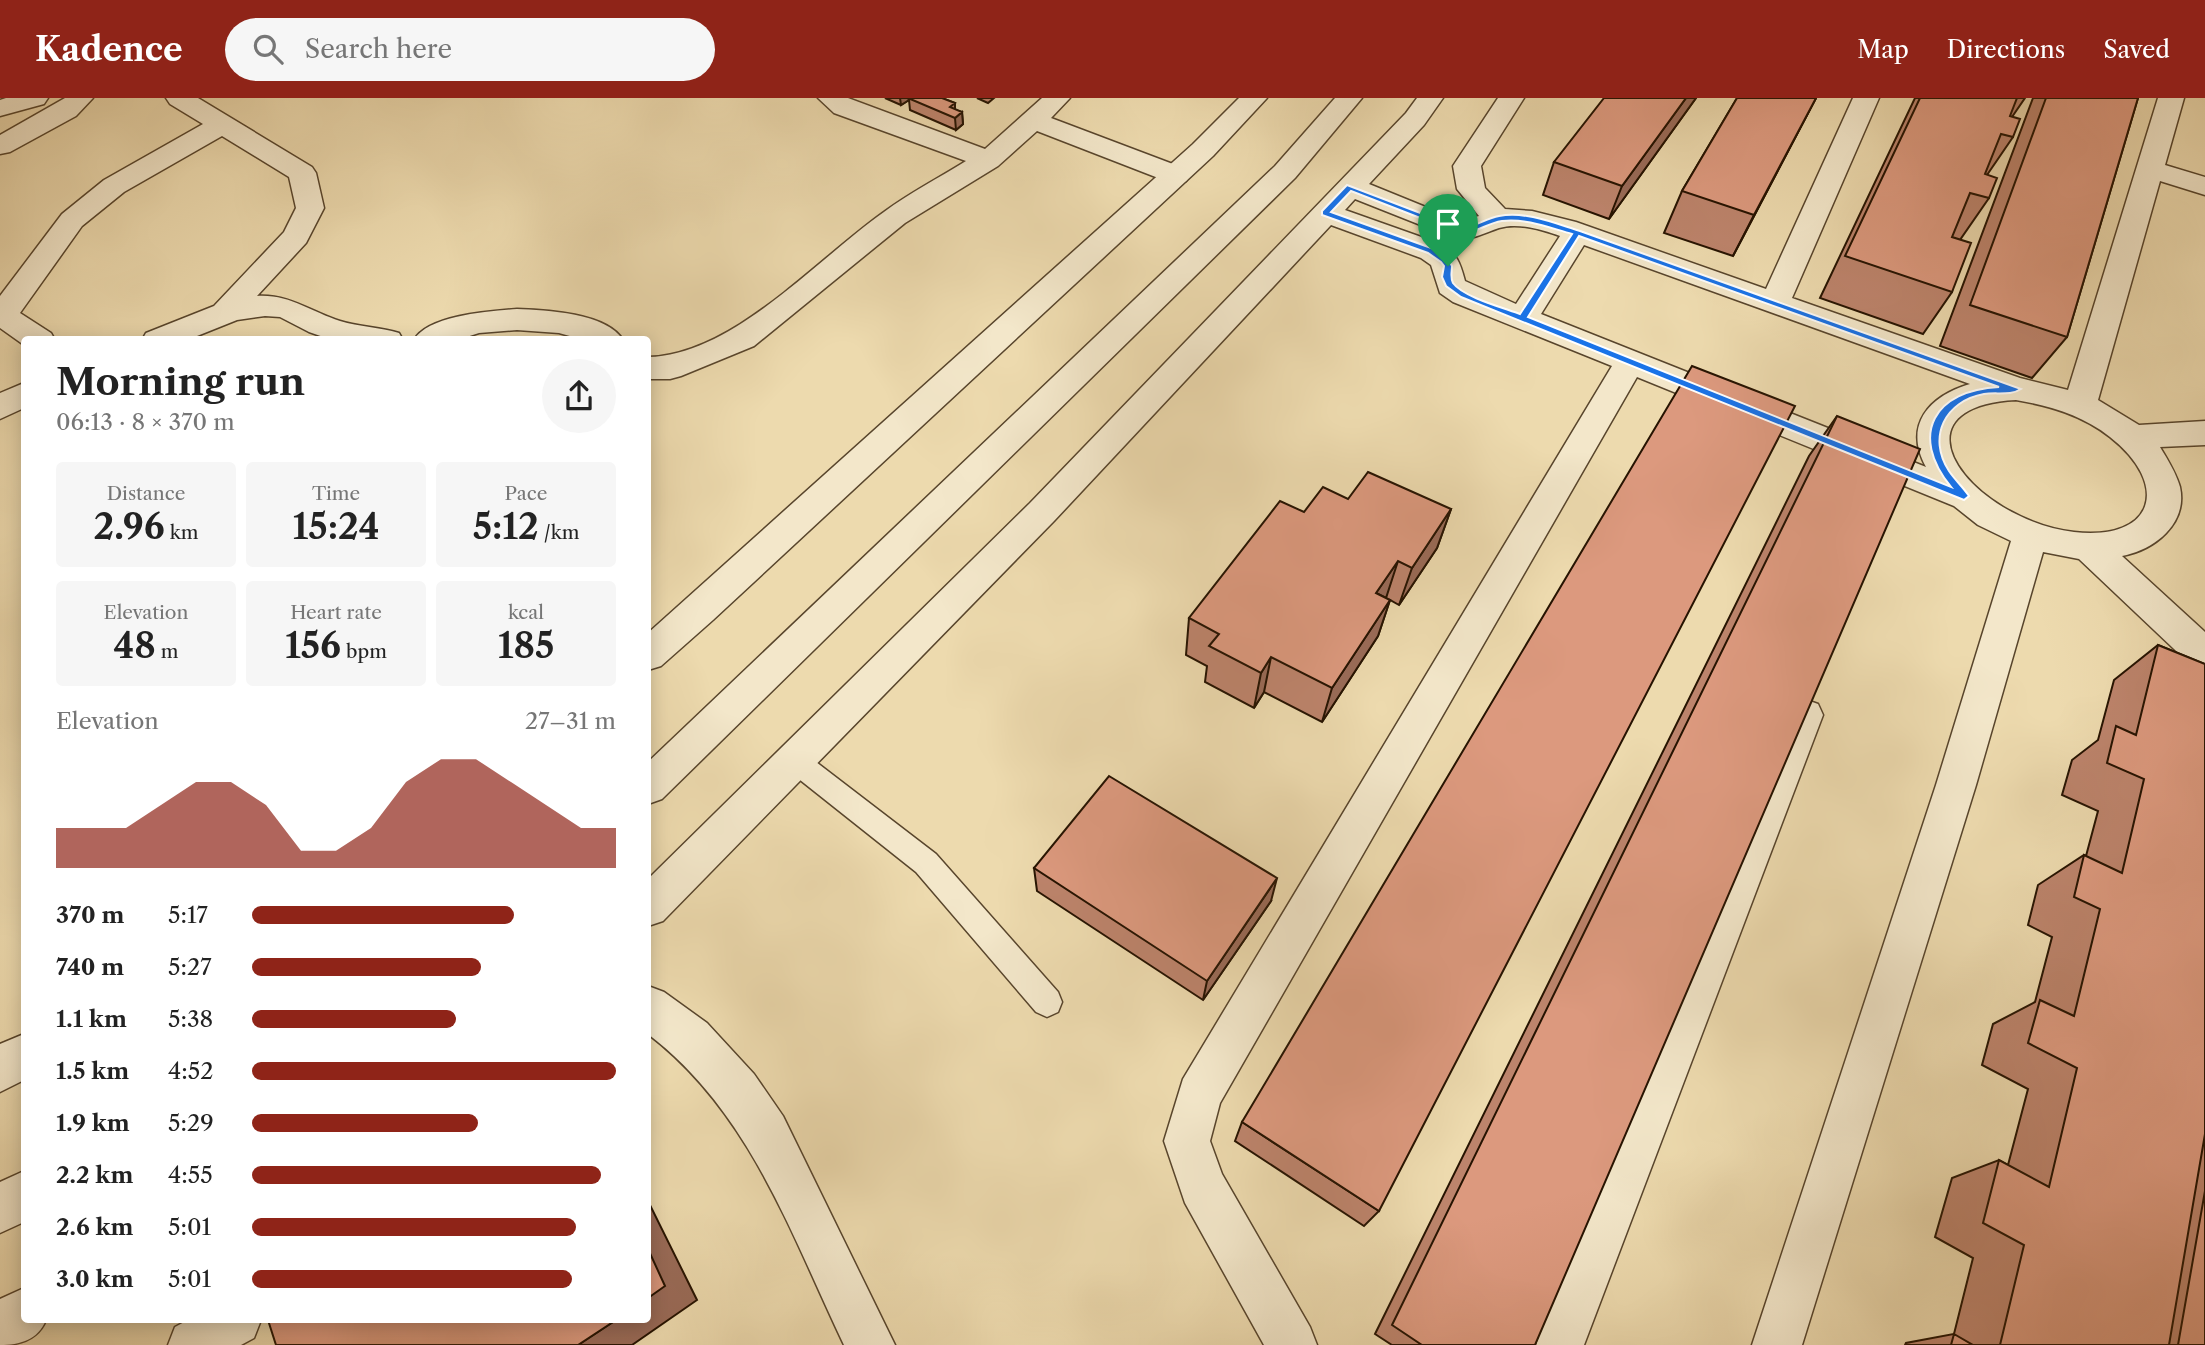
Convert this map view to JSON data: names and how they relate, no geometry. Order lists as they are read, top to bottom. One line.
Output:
{"page":{"header":"Kadence","search":"Search here","nav":["Map","Directions","Saved"],"heading":["Morning run","06:13 · 8 × 370 m"],"stats":[["Distance","2.96 km"],["Time","15:24"],["Pace","5:12 /km"],["Elevation","48 m"],["Heart rate","156 bpm"],["kcal","185"]],"chart":["Elevation","27–31 m"],"list":[{"name":"370 m","note":"5:17"},{"name":"740 m","note":"5:27"},{"name":"1.1 km","note":"5:38"},{"name":"1.5 km","note":"4:52"},{"name":"1.9 km","note":"5:29"},{"name":"2.2 km","note":"4:55"},{"name":"2.6 km","note":"5:01"},{"name":"3.0 km","note":"5:01"}]}}
